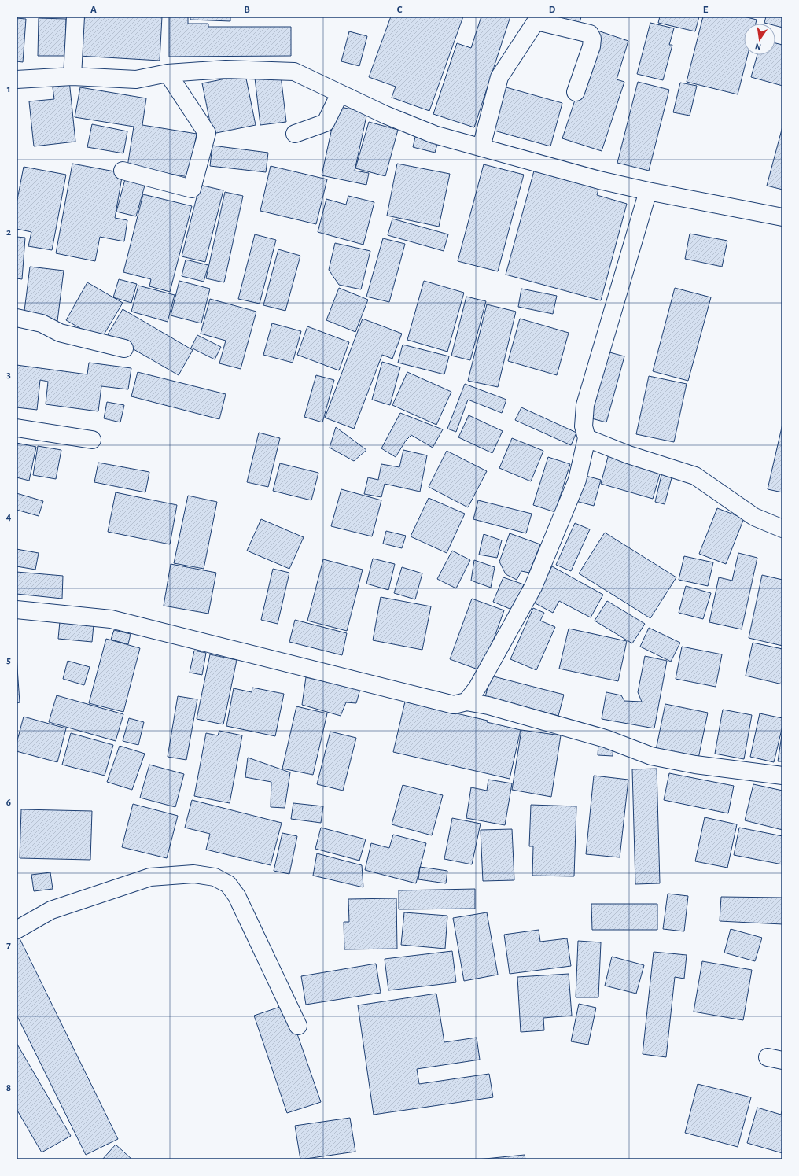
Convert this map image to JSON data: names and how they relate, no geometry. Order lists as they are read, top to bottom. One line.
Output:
{"north":"bottom","grid":{"columns":["A","B","C","D","E"],"rows":["1","2","3","4","5","6","7","8"]}}
